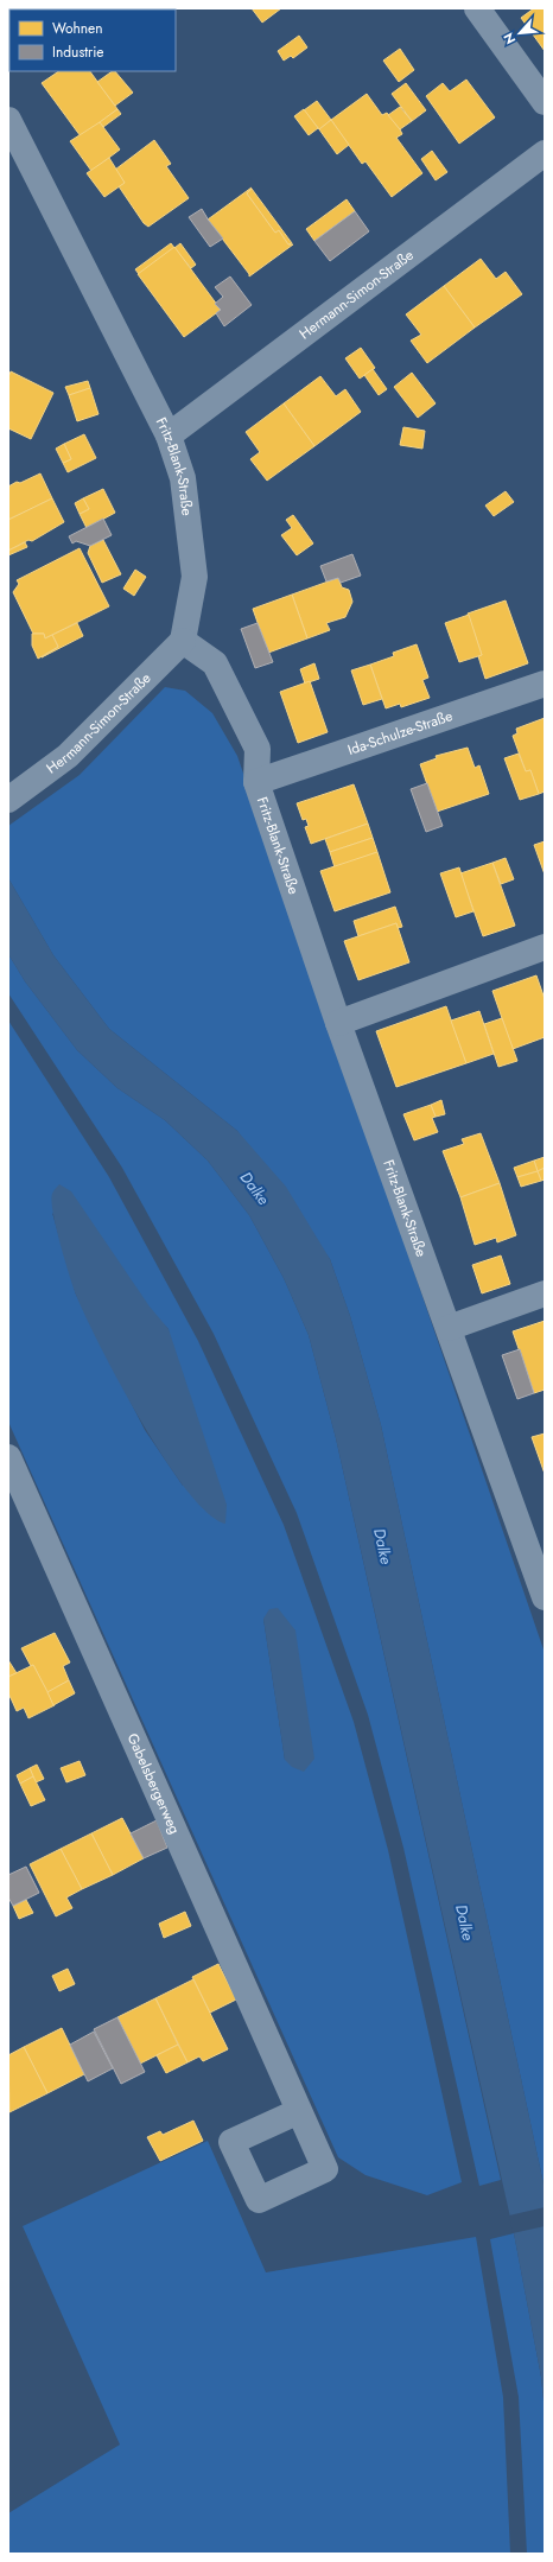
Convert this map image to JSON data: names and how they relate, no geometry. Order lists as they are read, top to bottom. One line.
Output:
{"streets":{"street":["Hermann-Simon-Straße","Fritz-Blank-Straße","Ida-Schulze-Straße","Gabelsbergerweg"]},"crossings":[["Hermann-Simon-Straße","Fritz-Blank-Straße"],["Fritz-Blank-Straße","Ida-Schulze-Straße"]],"water":["Dalke"],"legend":["Wohnen","Industrie"],"north":"bottom left"}
